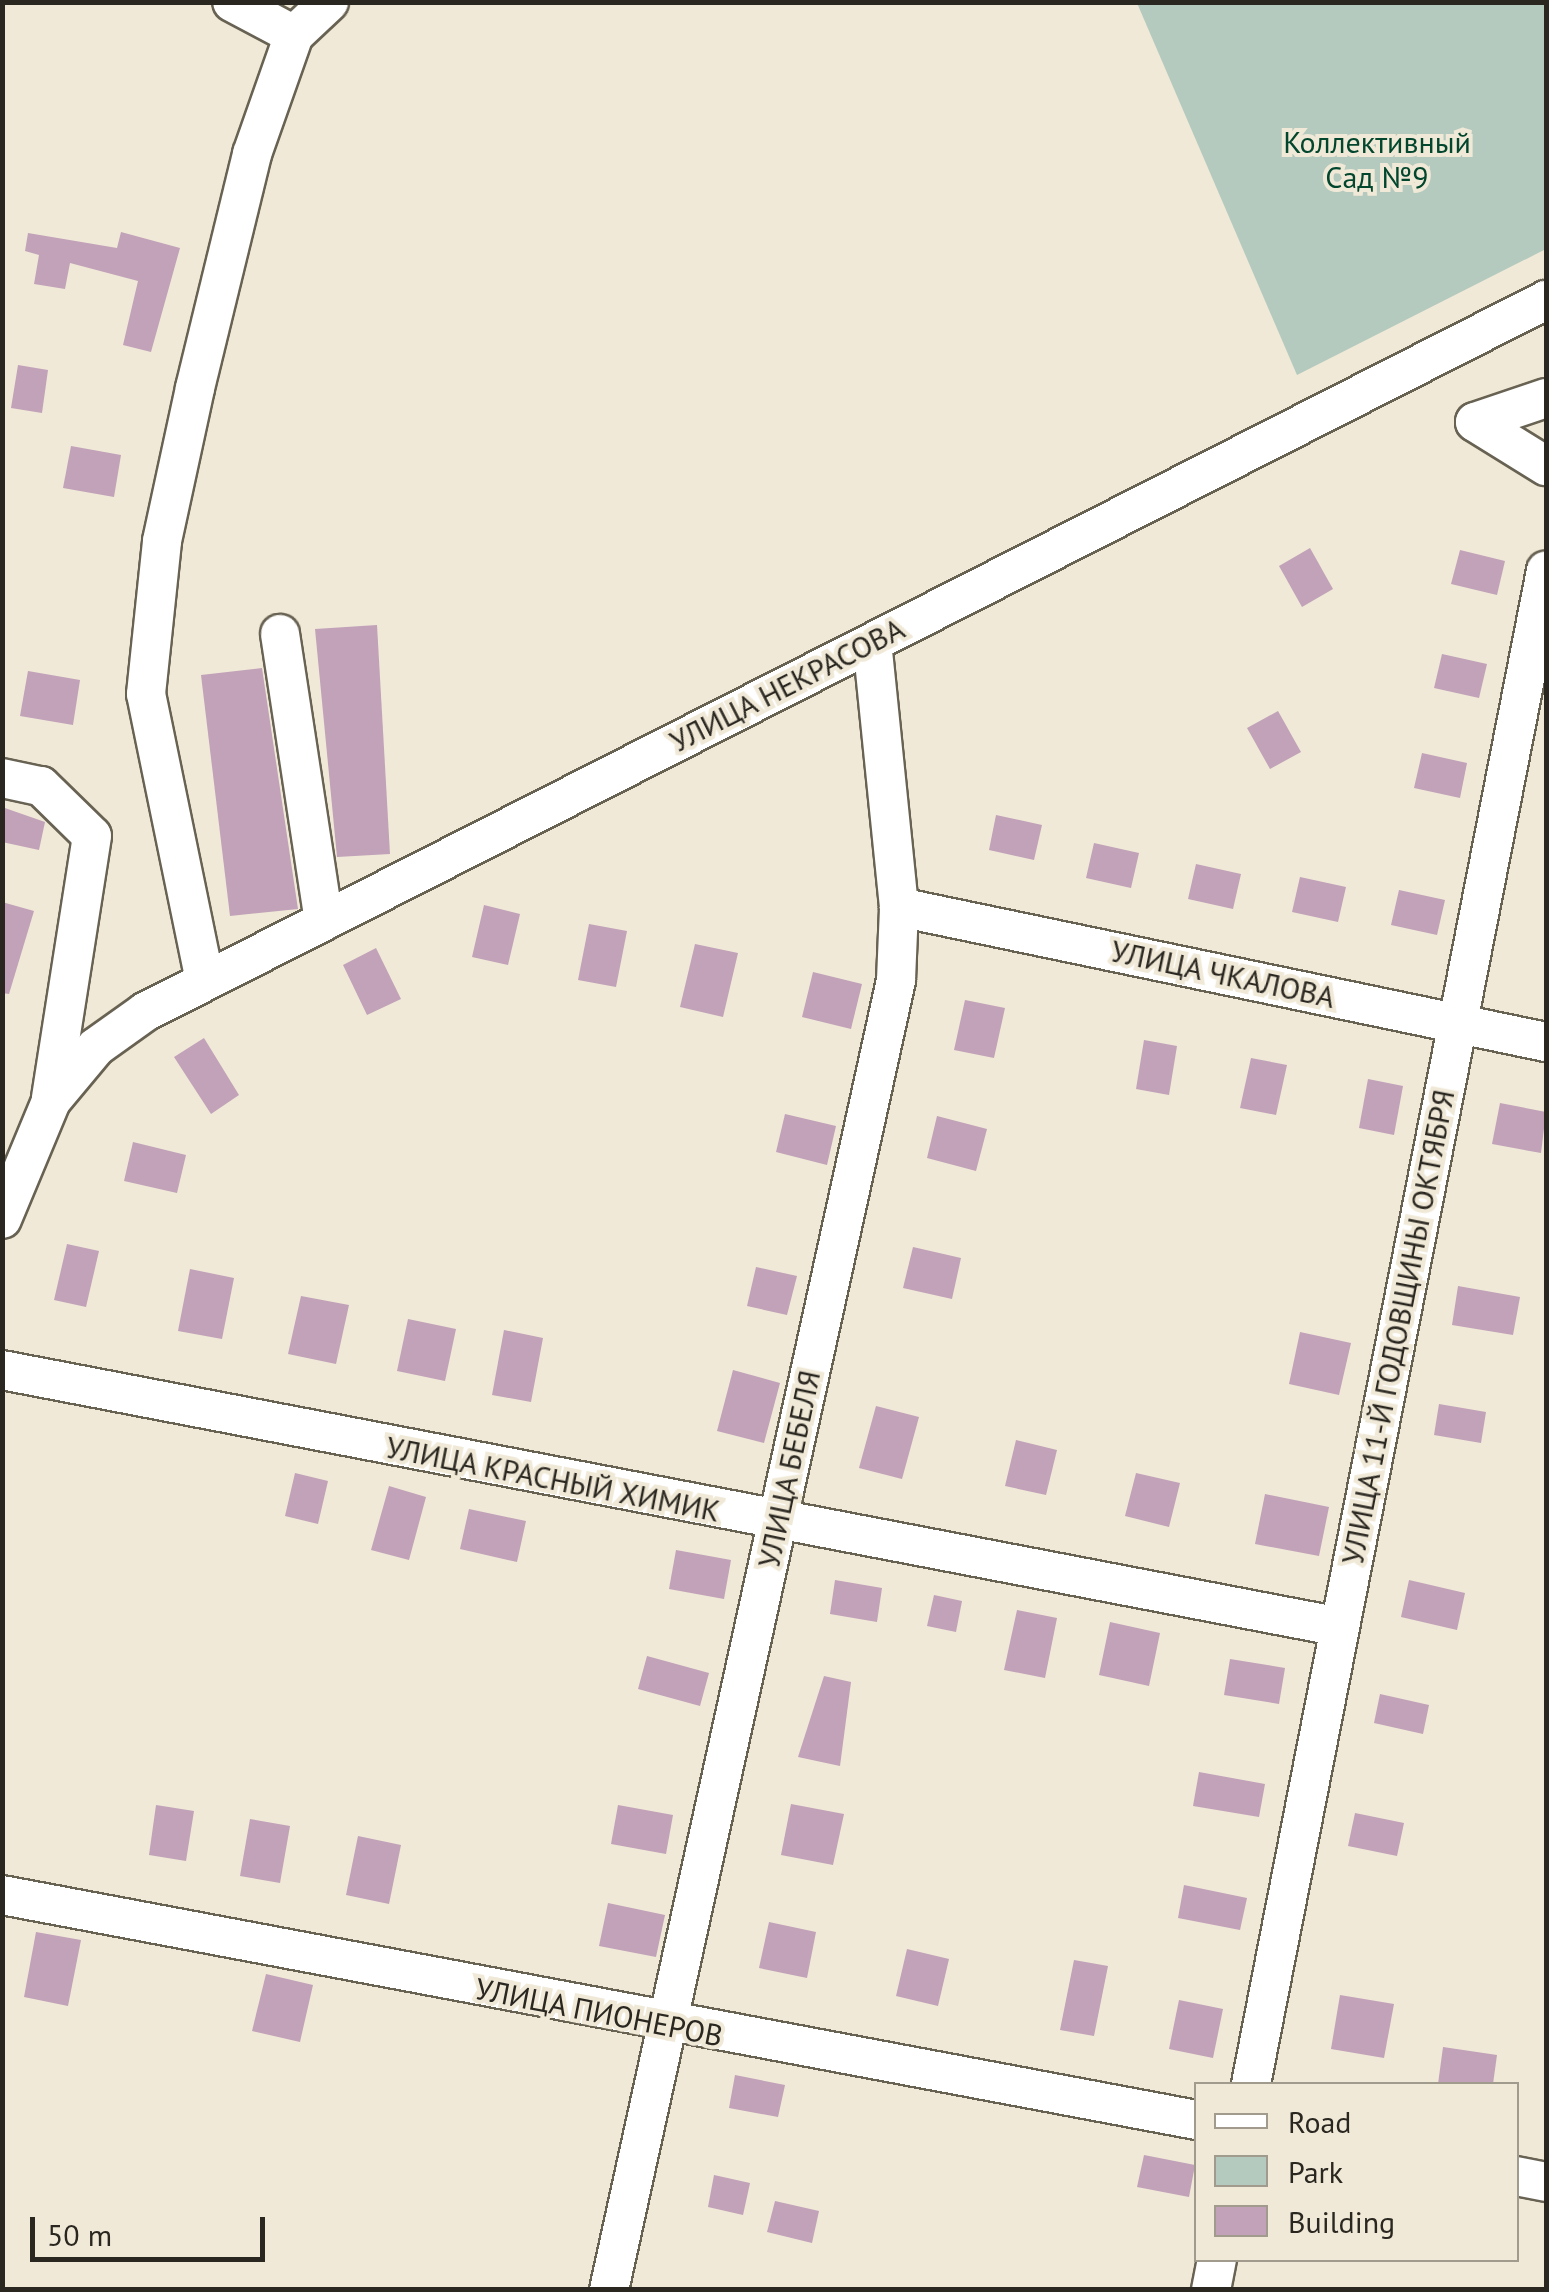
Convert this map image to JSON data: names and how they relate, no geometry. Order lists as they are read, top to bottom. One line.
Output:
{"streets":{"street":["УЛИЦА НЕКРАСОВА","УЛИЦА ЧКАЛОВА","УЛИЦА 11-Й ГОДОВЩИНЫ ОКТЯБРЯ","УЛИЦА БЕБЕЛЯ","УЛИЦА КРАСНЫЙ ХИМИК","УЛИЦА ПИОНЕРОВ"]},"crossings":[["УЛИЦА НЕКРАСОВА","УЛИЦА БЕБЕЛЯ"],["УЛИЦА ЧКАЛОВА","УЛИЦА 11-Й ГОДОВЩИНЫ ОКТЯБРЯ"],["УЛИЦА ЧКАЛОВА","УЛИЦА БЕБЕЛЯ"],["УЛИЦА 11-Й ГОДОВЩИНЫ ОКТЯБРЯ","УЛИЦА КРАСНЫЙ ХИМИК"],["УЛИЦА БЕБЕЛЯ","УЛИЦА КРАСНЫЙ ХИМИК"],["УЛИЦА БЕБЕЛЯ","УЛИЦА ПИОНЕРОВ"]],"parks":["Коллективный Сад №9"],"legend":["Road","Park","Building"],"scale_bar":"50 m"}
